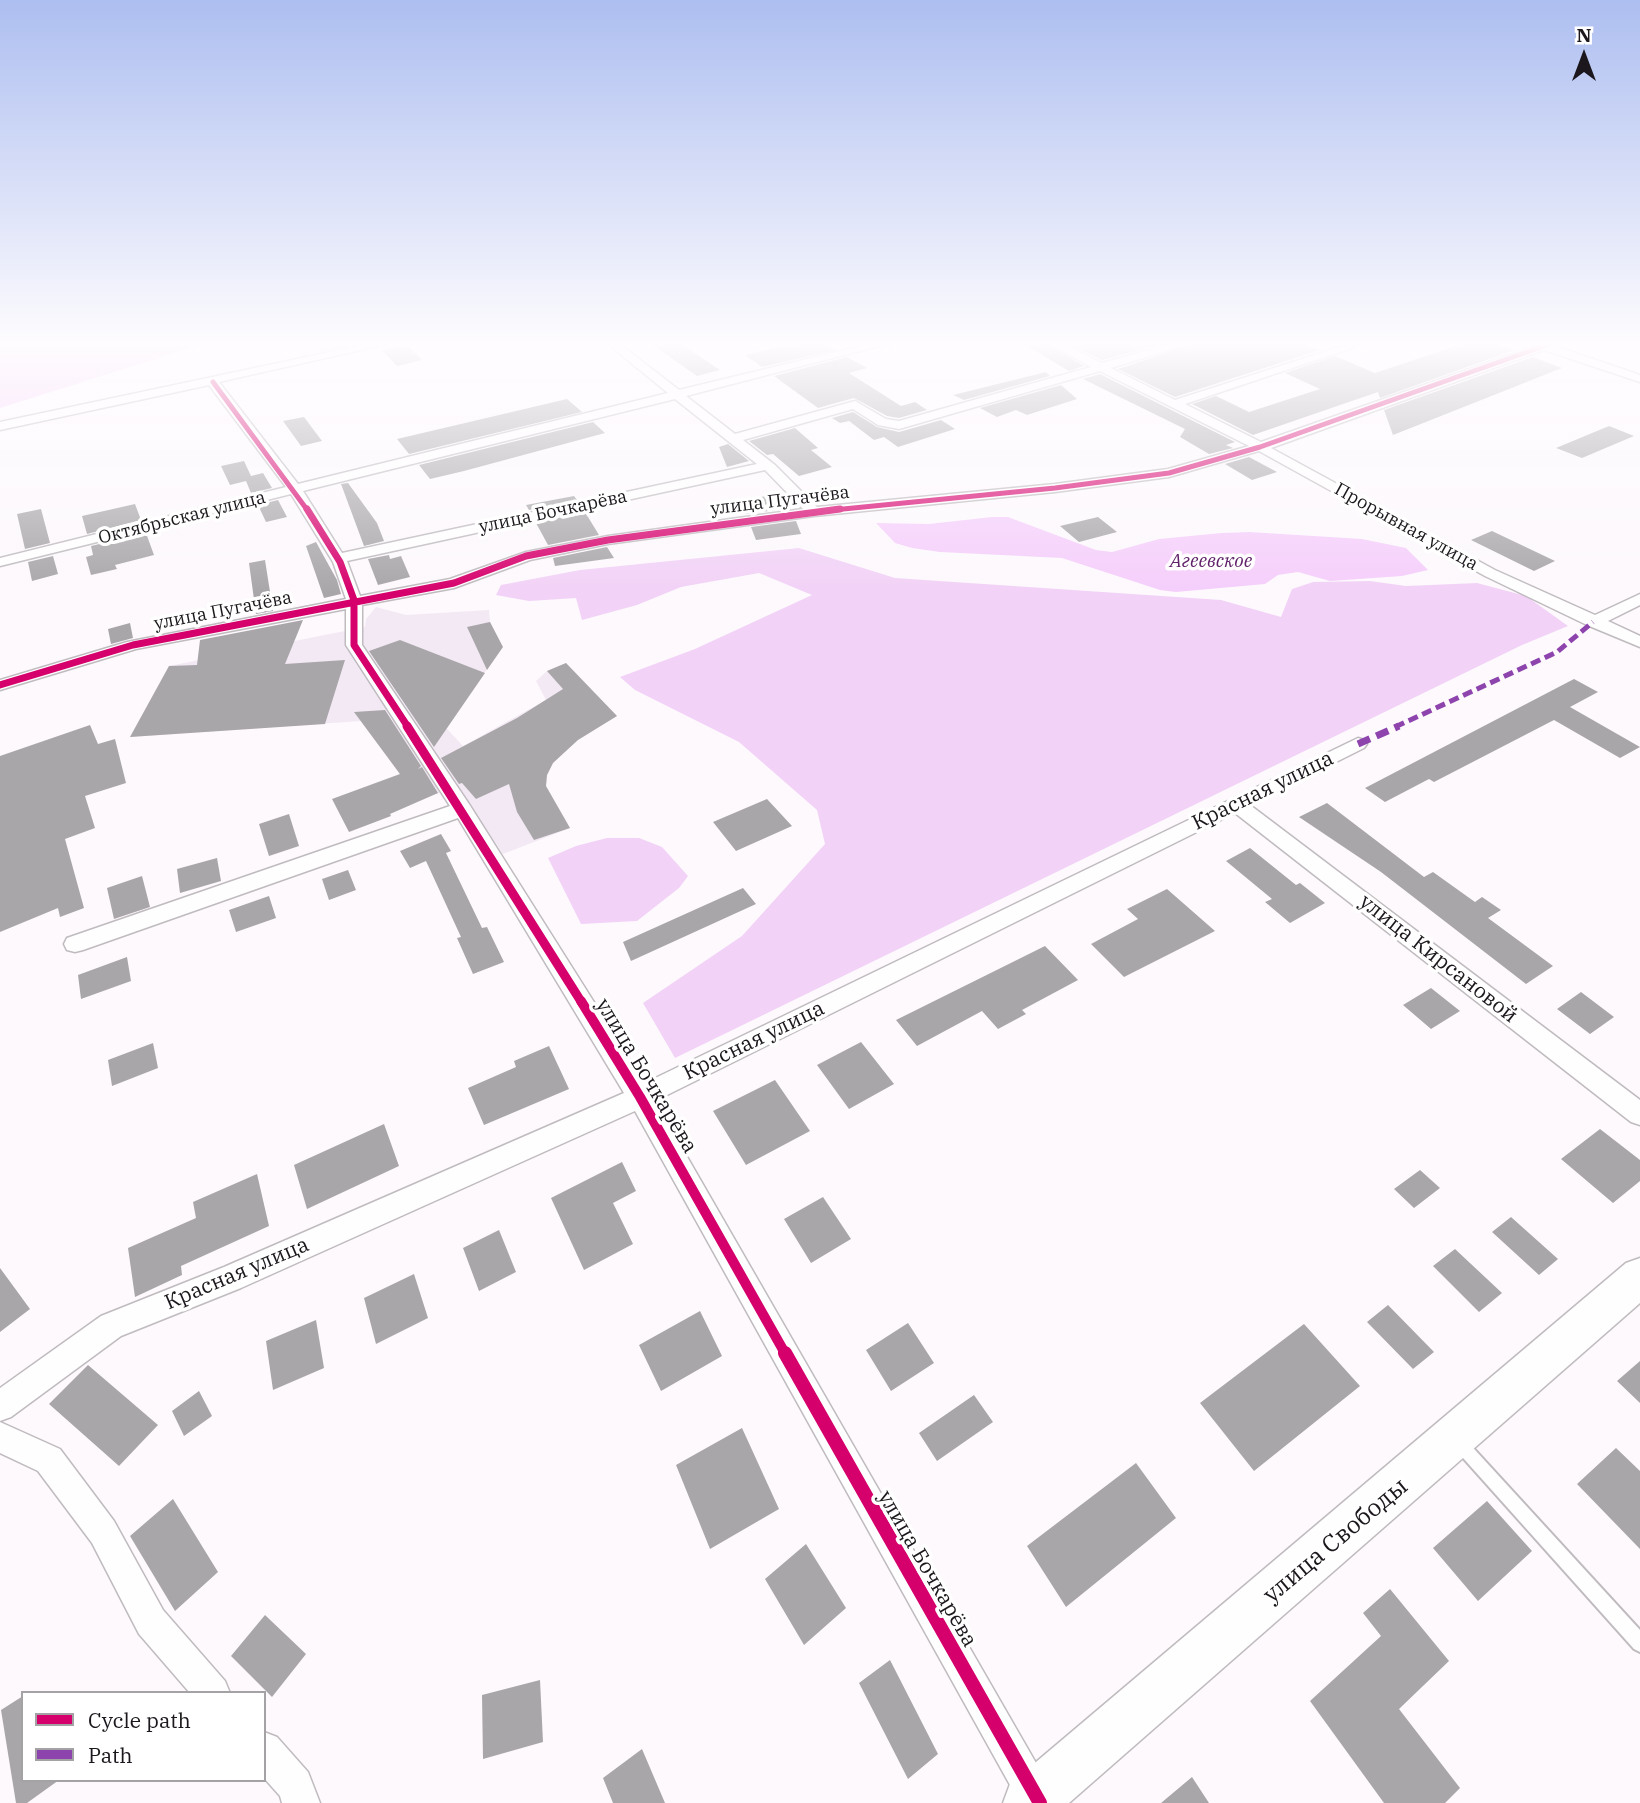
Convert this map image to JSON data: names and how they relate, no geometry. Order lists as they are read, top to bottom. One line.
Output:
{"streets":{"main road":["улица Свободы"],"street":["улица Пугачёва","улица Бочкарёва","Октябрьская улица","Прорывная улица","Красная улица","улица Кирсановой"]},"crossings":[["улица Пугачёва","улица Бочкарёва"],["улица Пугачёва","Прорывная улица"],["улица Бочкарёва","Октябрьская улица"],["улица Бочкарёва","Красная улица"],["улица Бочкарёва","улица Свободы"],["Красная улица","улица Кирсановой"]],"water":["Агеевское"],"legend":["Cycle path","Path"],"north":"top"}
